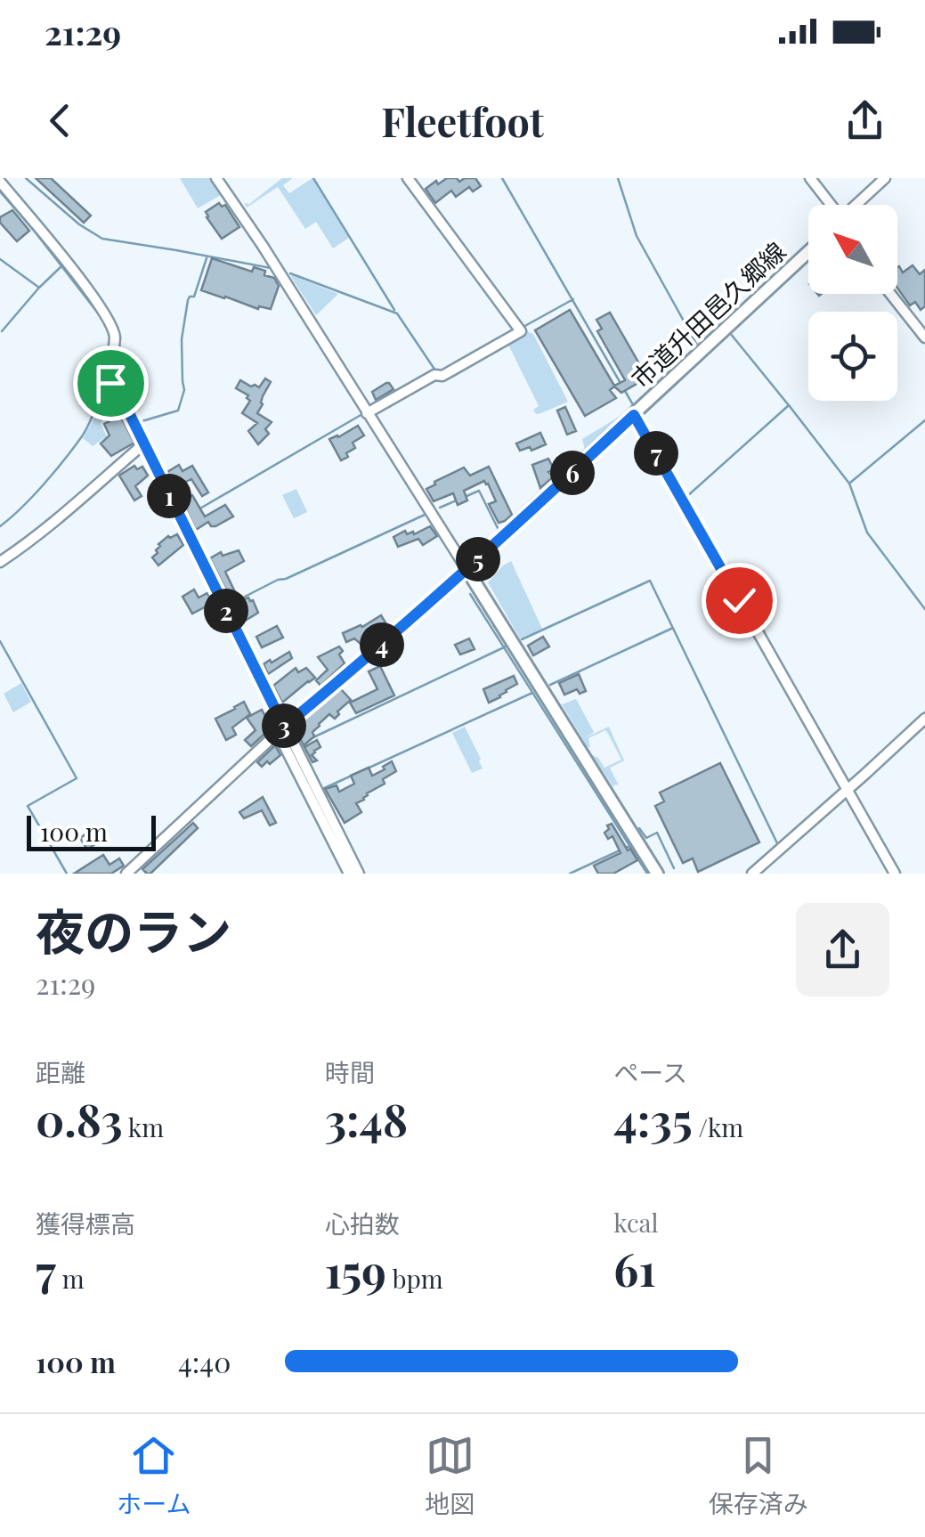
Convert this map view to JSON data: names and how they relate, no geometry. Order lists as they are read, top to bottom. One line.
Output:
{"streets":{"street":["市道升田邑久郷線"]},"scale_bar":"100 m","north":"top left","page":{"status":"21:29","header":"Fleetfoot","pins":["7","6","1","5","2","4","3"],"scale":"100 m","heading":["夜のラン","21:29"],"stats":[["距離","0.83 km"],["時間","3:48"],["ペース","4:35 /km"],["獲得標高","7 m"],["心拍数","159 bpm"],["kcal","61"]],"list":[{"name":"100 m","note":"4:40"}],"tabs":["ホーム","地図","保存済み"]}}
